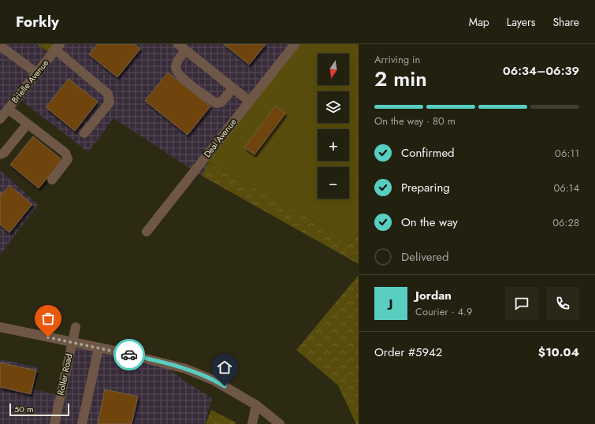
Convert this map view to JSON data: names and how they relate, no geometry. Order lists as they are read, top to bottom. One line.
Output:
{"streets":{"street":["Brielle Avenue","Deal Avenue","Roller Road"]},"scale_bar":"50 m","north":"bottom","page":{"header":"Forkly","nav":["Map","Layers","Share"],"heading":["2 min","Arriving in","06:34–06:39"],"panel":["Jordan","Courier · 4.9","Order #5942","$10.04"],"map_buttons":["+","−"],"bar":"On the way · 80 m","list":[["Confirmed","06:11"],["Preparing","06:14"],["On the way","06:28"],"Delivered"],"round":"J","scale":"50 m"}}
